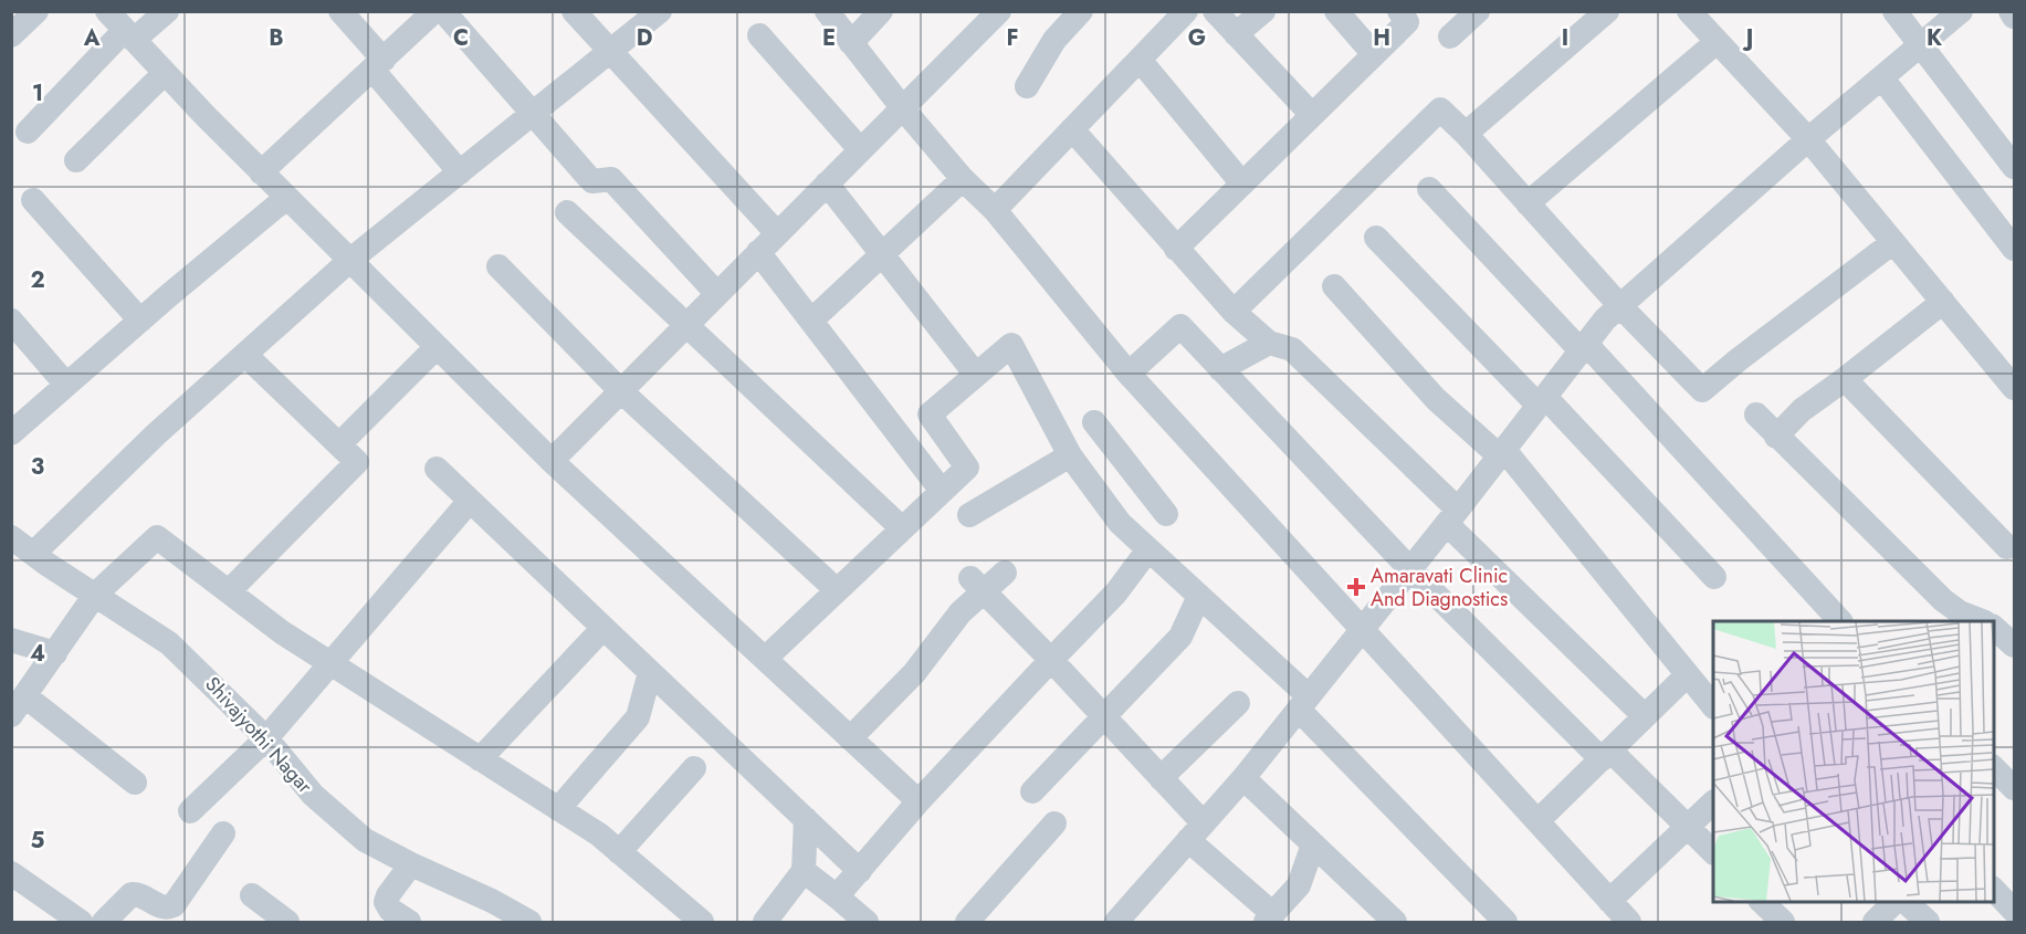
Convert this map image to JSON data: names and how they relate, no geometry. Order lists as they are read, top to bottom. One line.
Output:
{"streets":{"street":["Shivajyothi Nagar"]},"places":{"health":["Amaravati Clinic And Diagnostics"]},"grid":{"columns":["A","B","C","D","E","F","G","H","I","J","K"],"rows":["1","2","3","4","5"]}}
